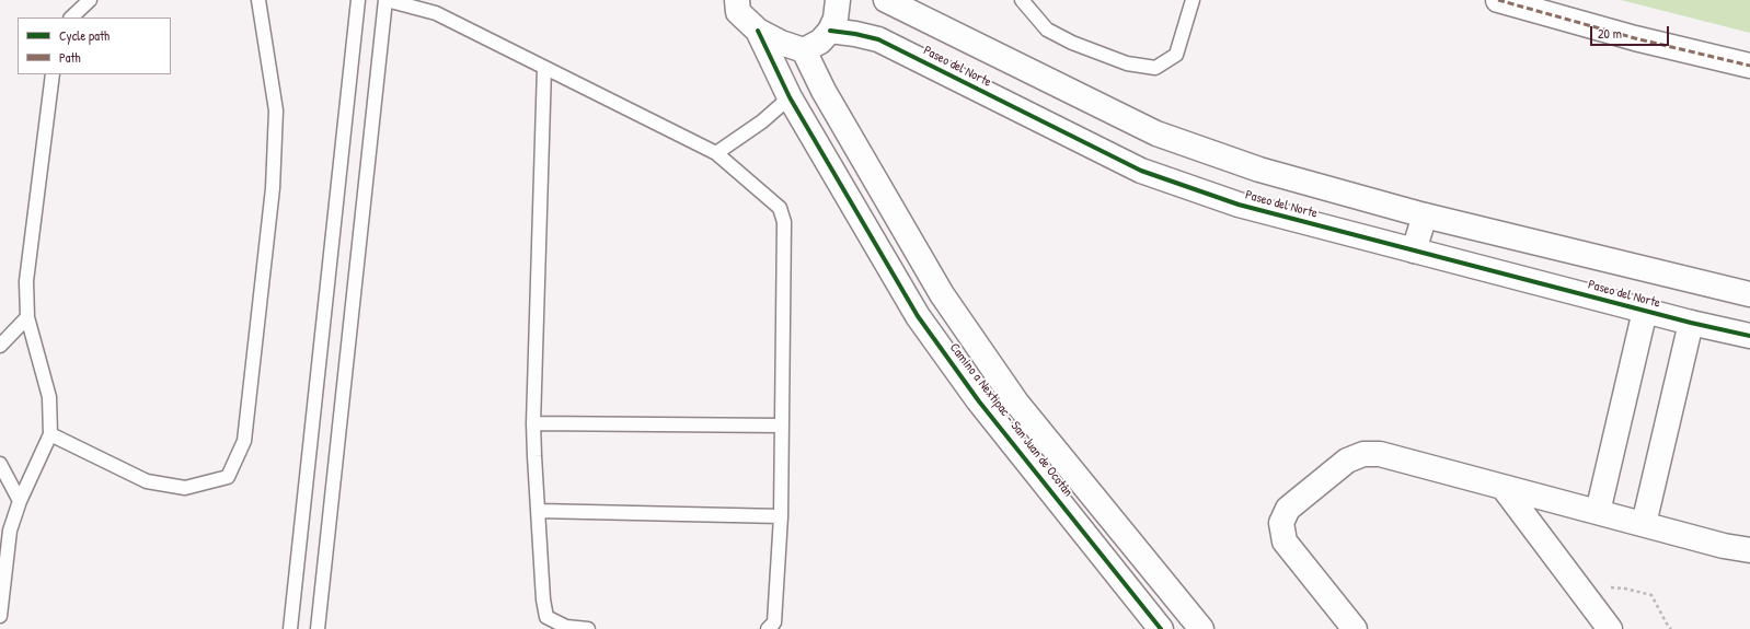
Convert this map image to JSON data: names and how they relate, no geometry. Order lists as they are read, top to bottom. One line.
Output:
{"streets":{"street":["Paseo del Norte","Camino a Nextipac - San Juan de Ocotán"]},"legend":["Cycle path","Path"],"scale_bar":"20 m"}
